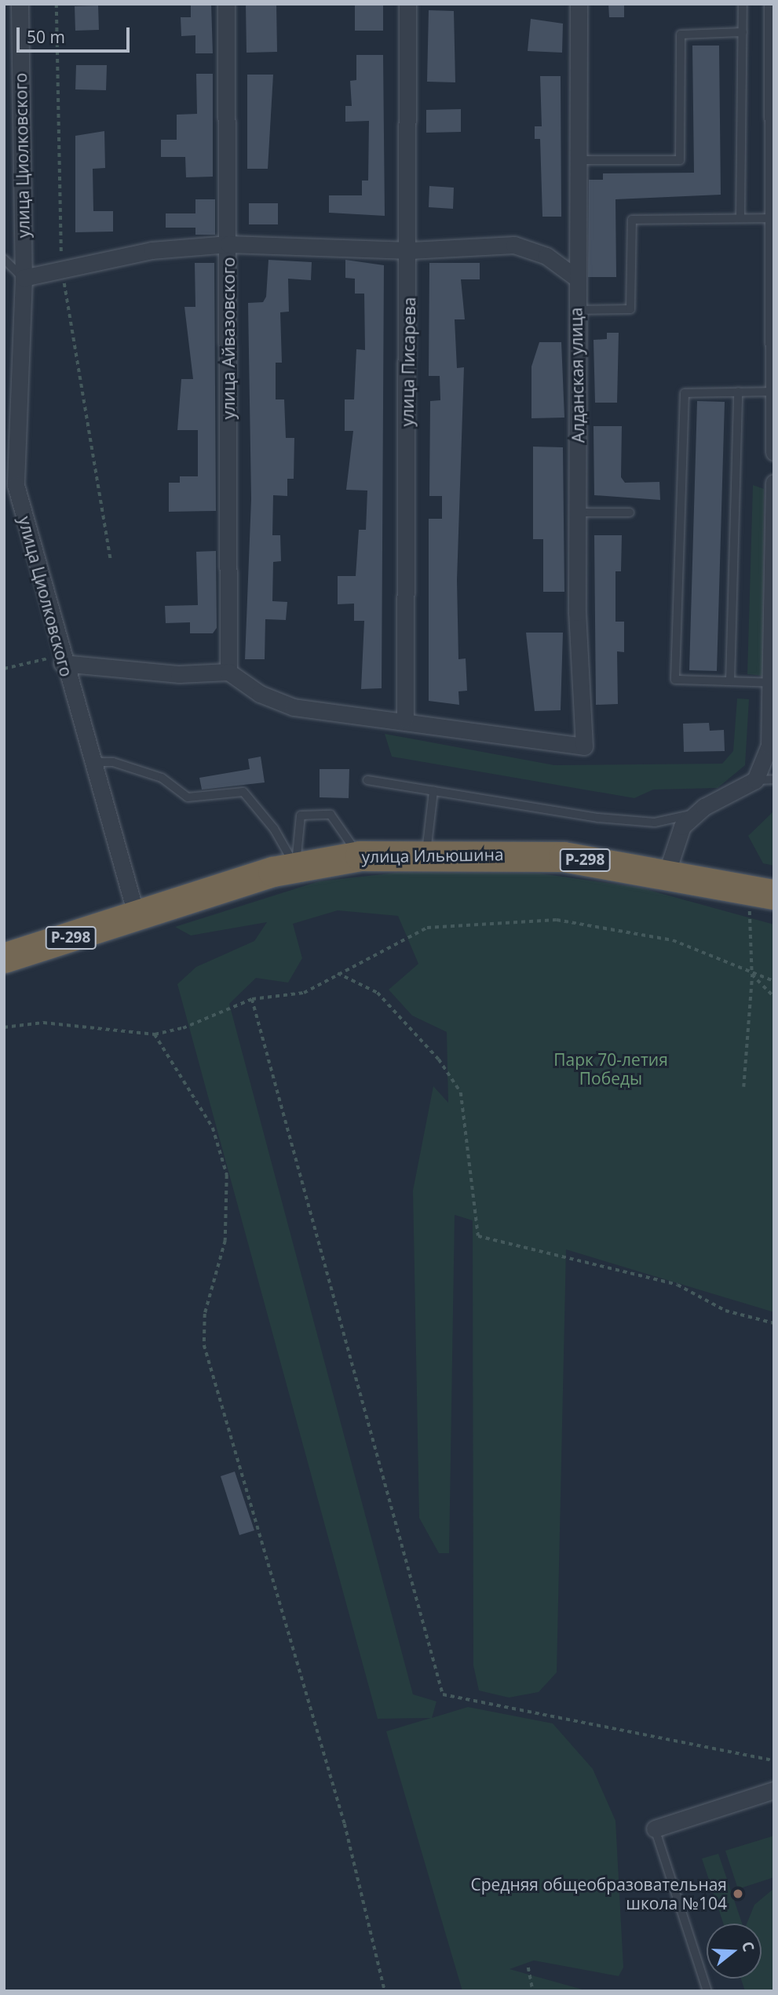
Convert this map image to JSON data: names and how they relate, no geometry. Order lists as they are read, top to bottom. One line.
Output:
{"streets":{"highway":["улица Ильюшина","Р-298"],"street":["улица Циолковского","улица Айвазовского","улица Писарева","Алданская улица"]},"crossings":[["улица Циолковского","улица Ильюшина"],["улица Писарева","Алданская улица"]],"parks":["Парк 70-летия Победы"],"places":["Средняя общеобразовательная школа №104"],"scale_bar":"50 m","north":"right"}
